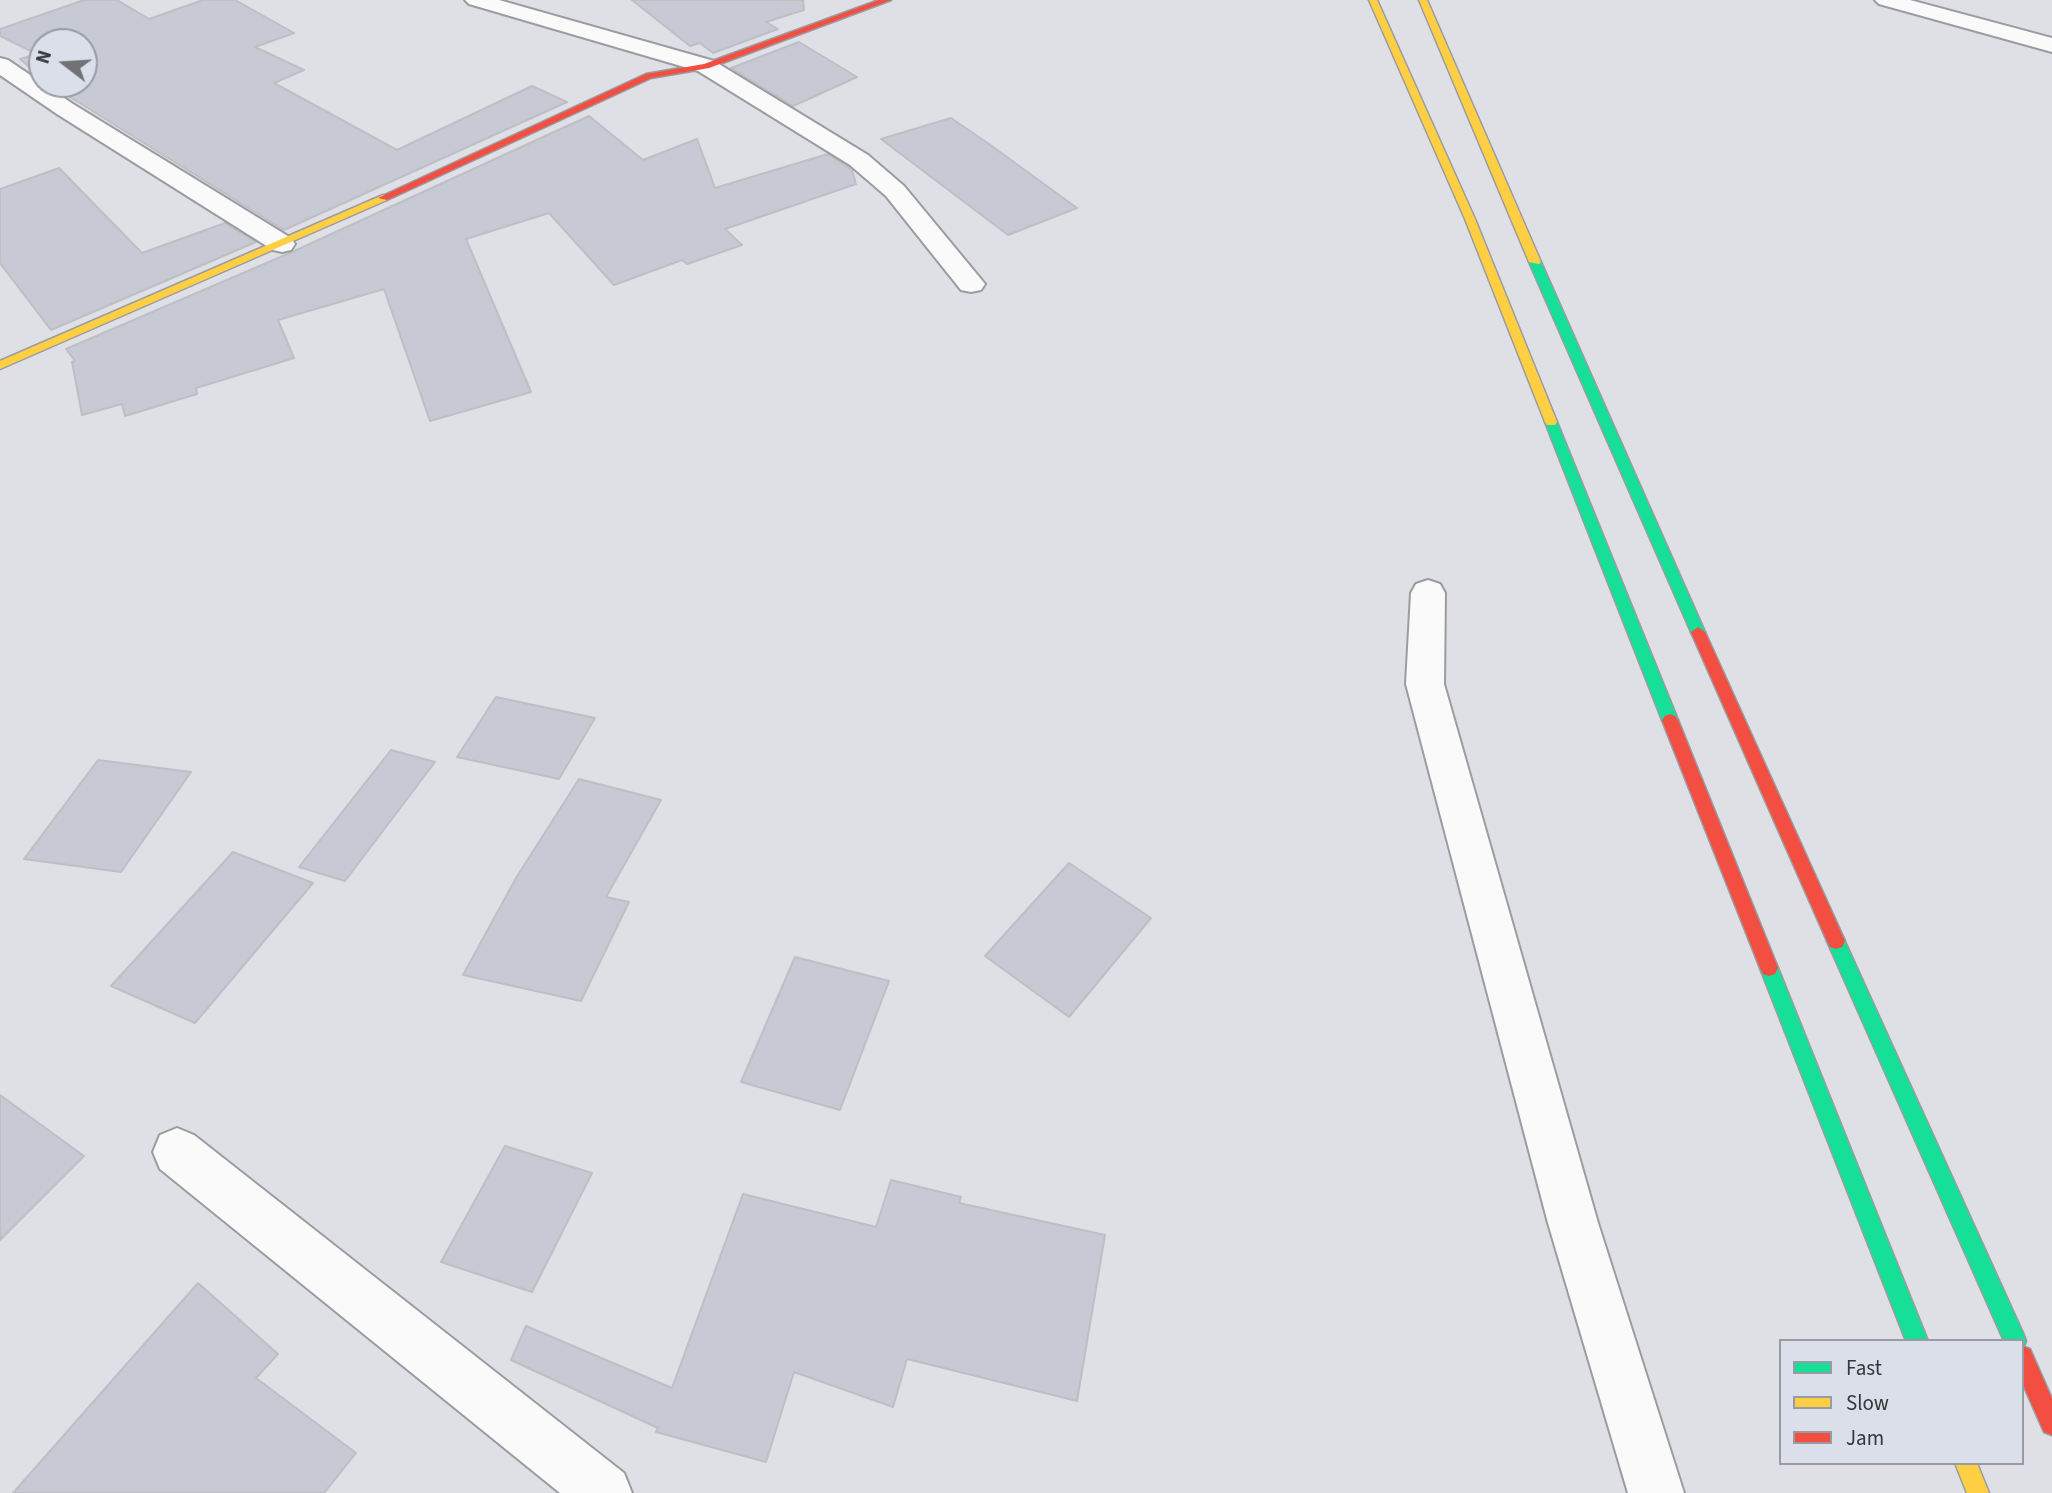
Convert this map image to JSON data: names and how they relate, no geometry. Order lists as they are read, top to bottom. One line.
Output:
{"legend":["Fast","Slow","Jam"],"north":"left"}
